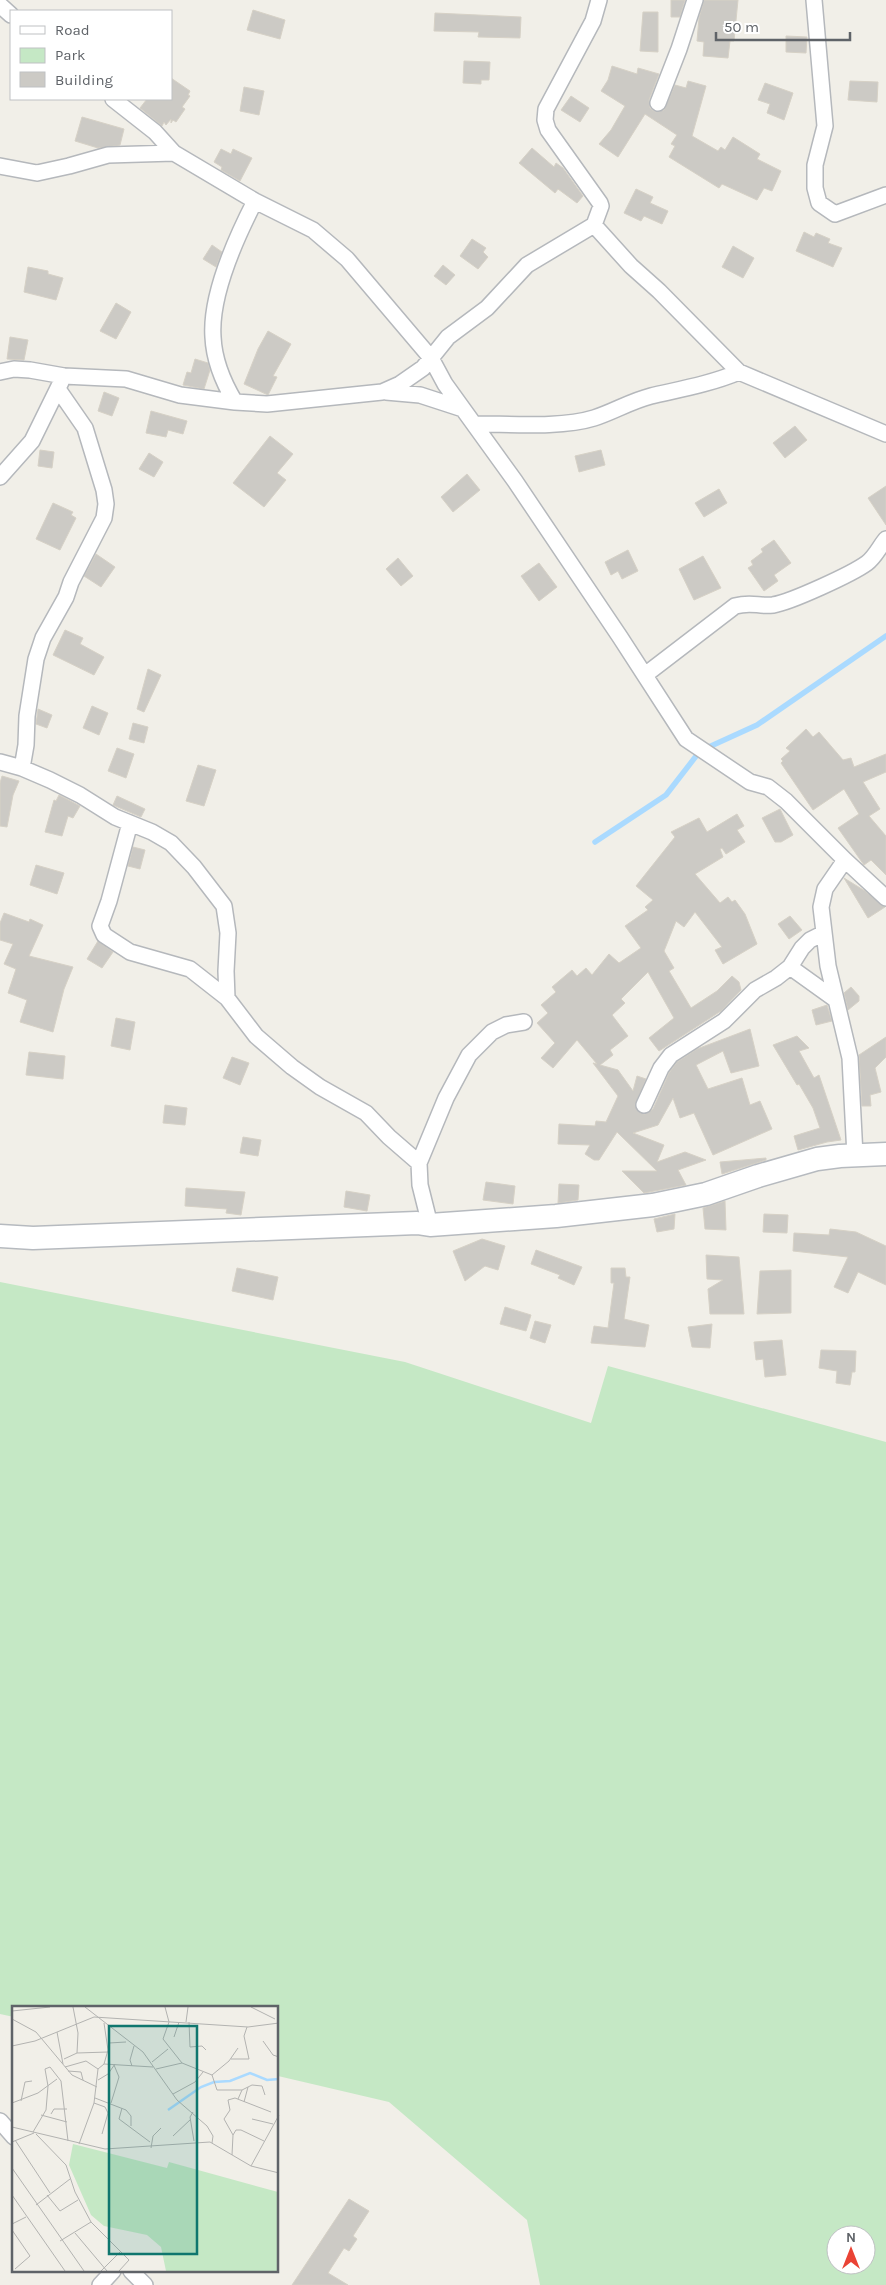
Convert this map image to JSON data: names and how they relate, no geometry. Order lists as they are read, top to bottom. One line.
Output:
{"legend":["Road","Park","Building"],"scale_bar":"50 m","north":"top"}
